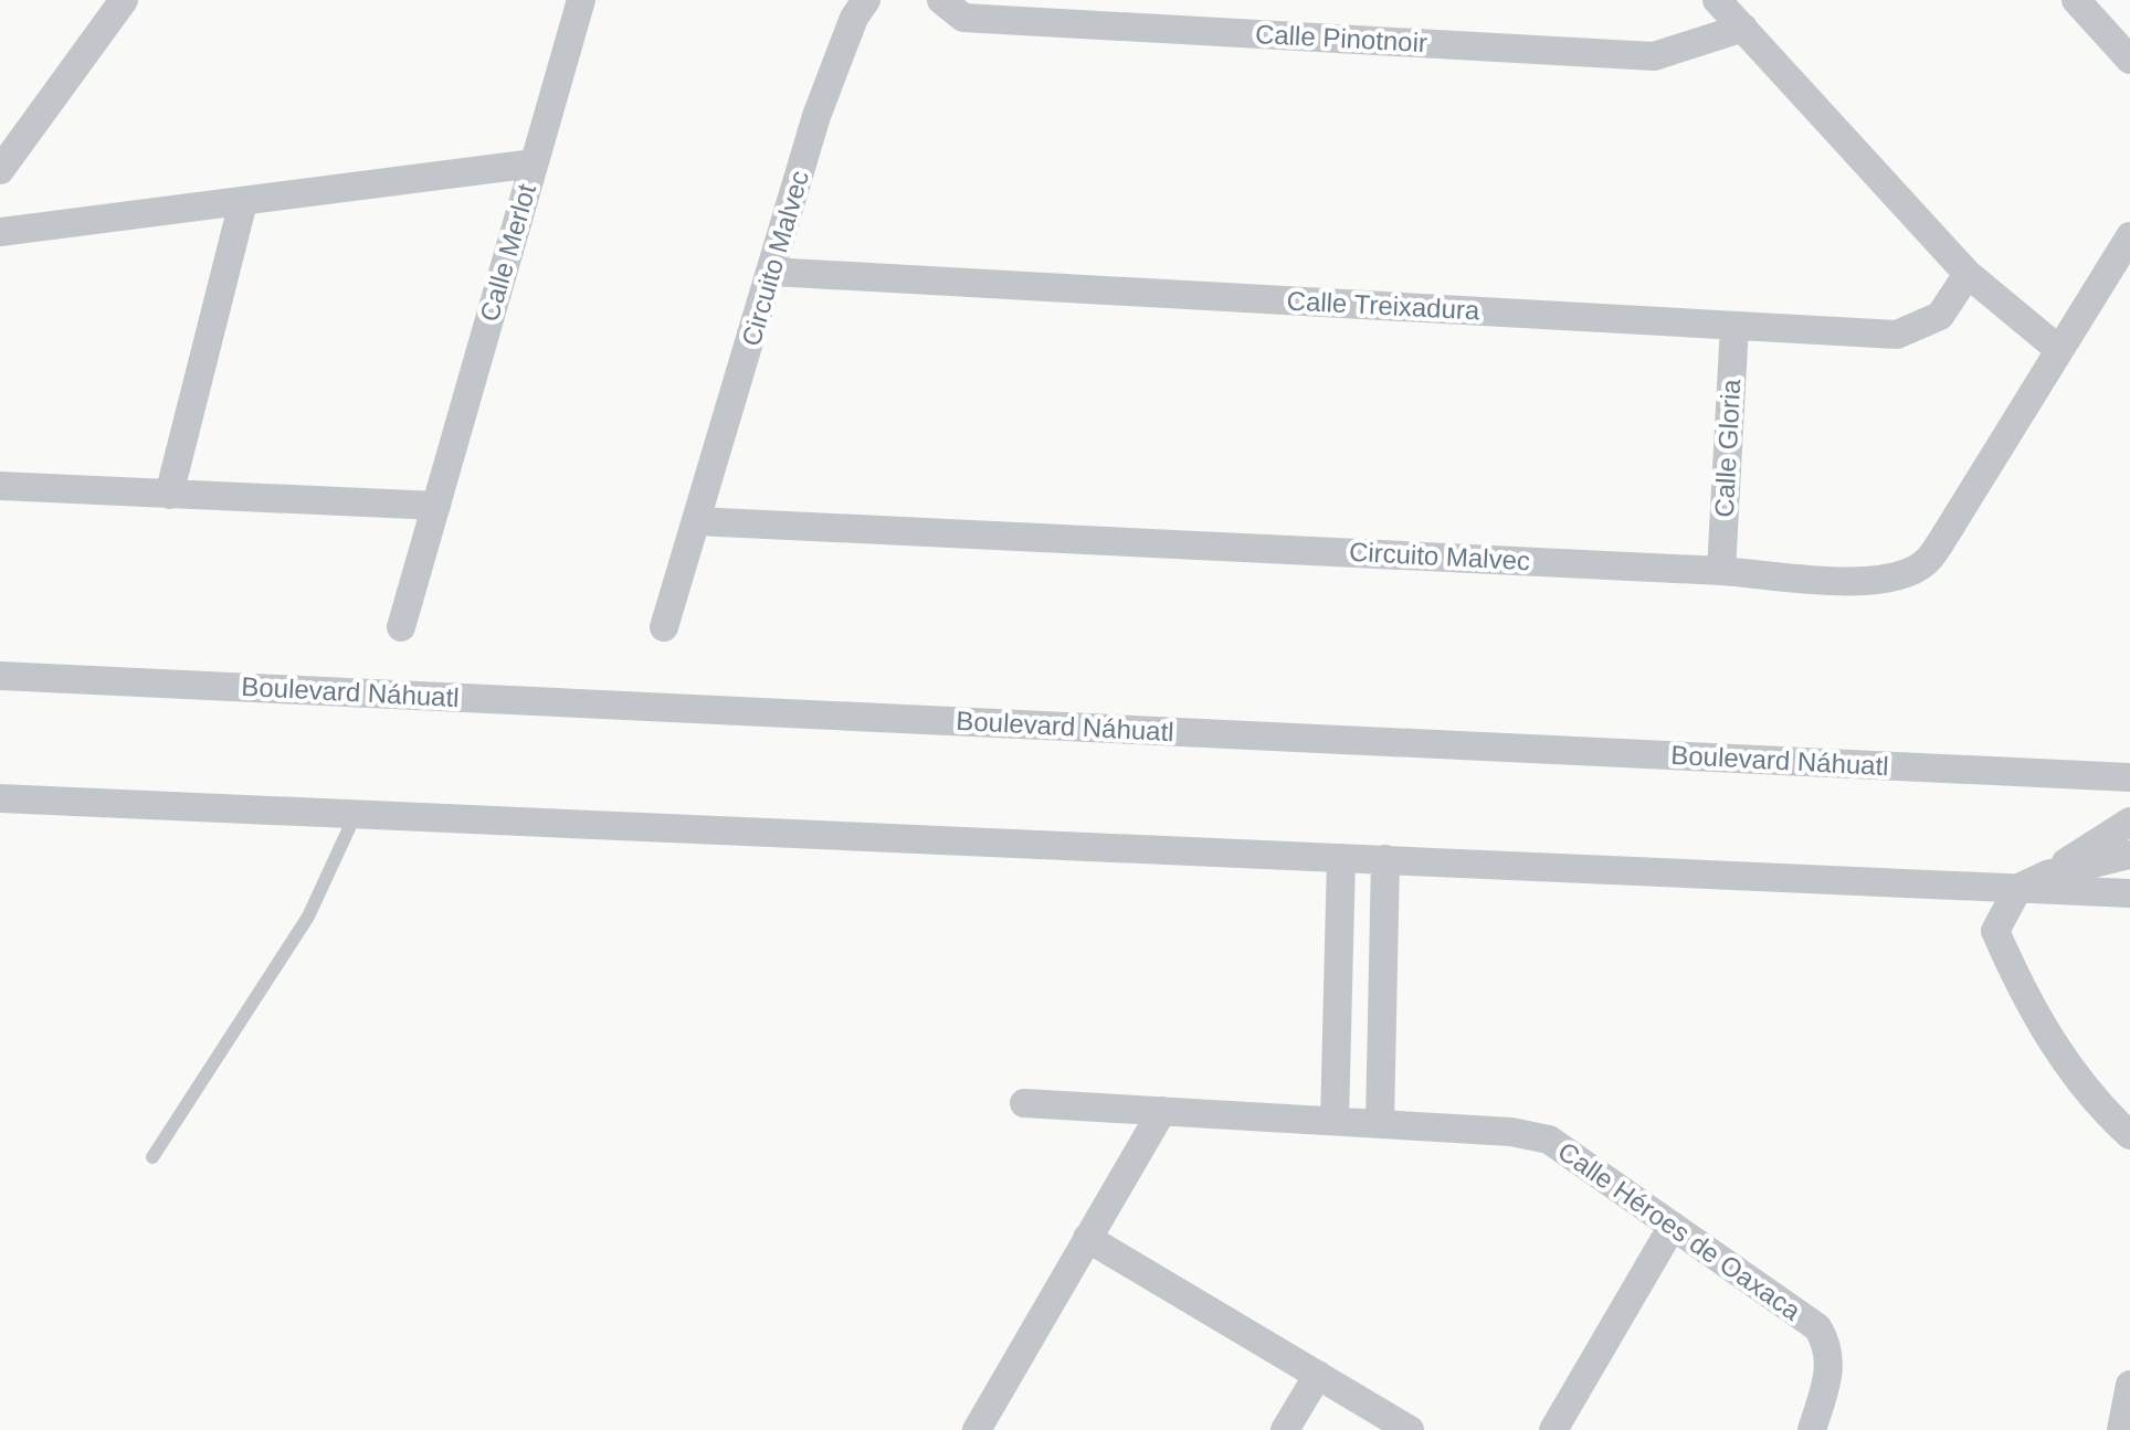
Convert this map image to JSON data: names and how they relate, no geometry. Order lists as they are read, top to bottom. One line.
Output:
{"streets":{"street":["Calle Pinotnoir","Calle Merlot","Circuito Malvec","Calle Treixadura","Calle Gloria","Boulevard Náhuatl","Calle Héroes de Oaxaca"]},"crossings":[["Circuito Malvec","Calle Treixadura"],["Circuito Malvec","Calle Gloria"],["Calle Treixadura","Calle Gloria"]]}
